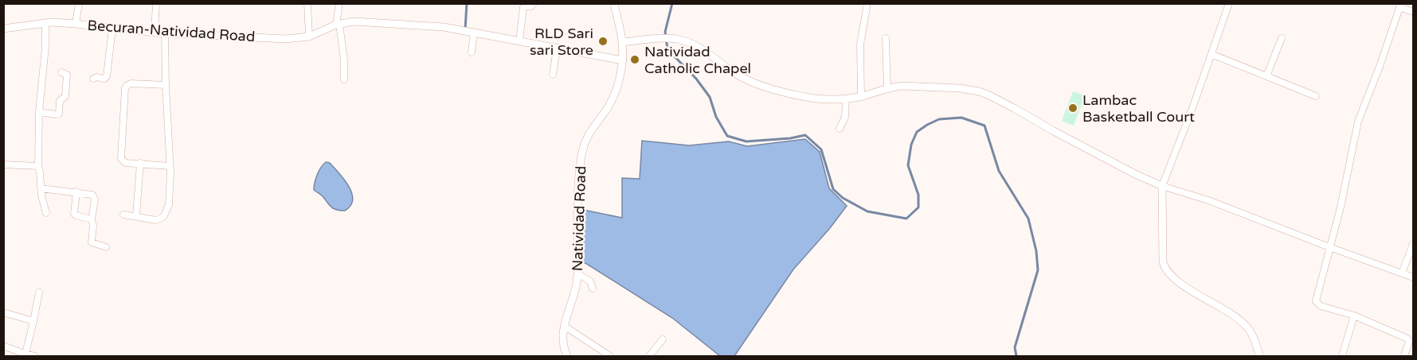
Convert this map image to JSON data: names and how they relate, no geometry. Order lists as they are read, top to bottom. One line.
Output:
{"streets":{"street":["Becuran-Natividad Road","Natividad Road"]},"crossings":[["Becuran-Natividad Road","Natividad Road"]],"places":["RLD Sari sari Store","Natividad Catholic Chapel","Lambac Basketball Court"]}
